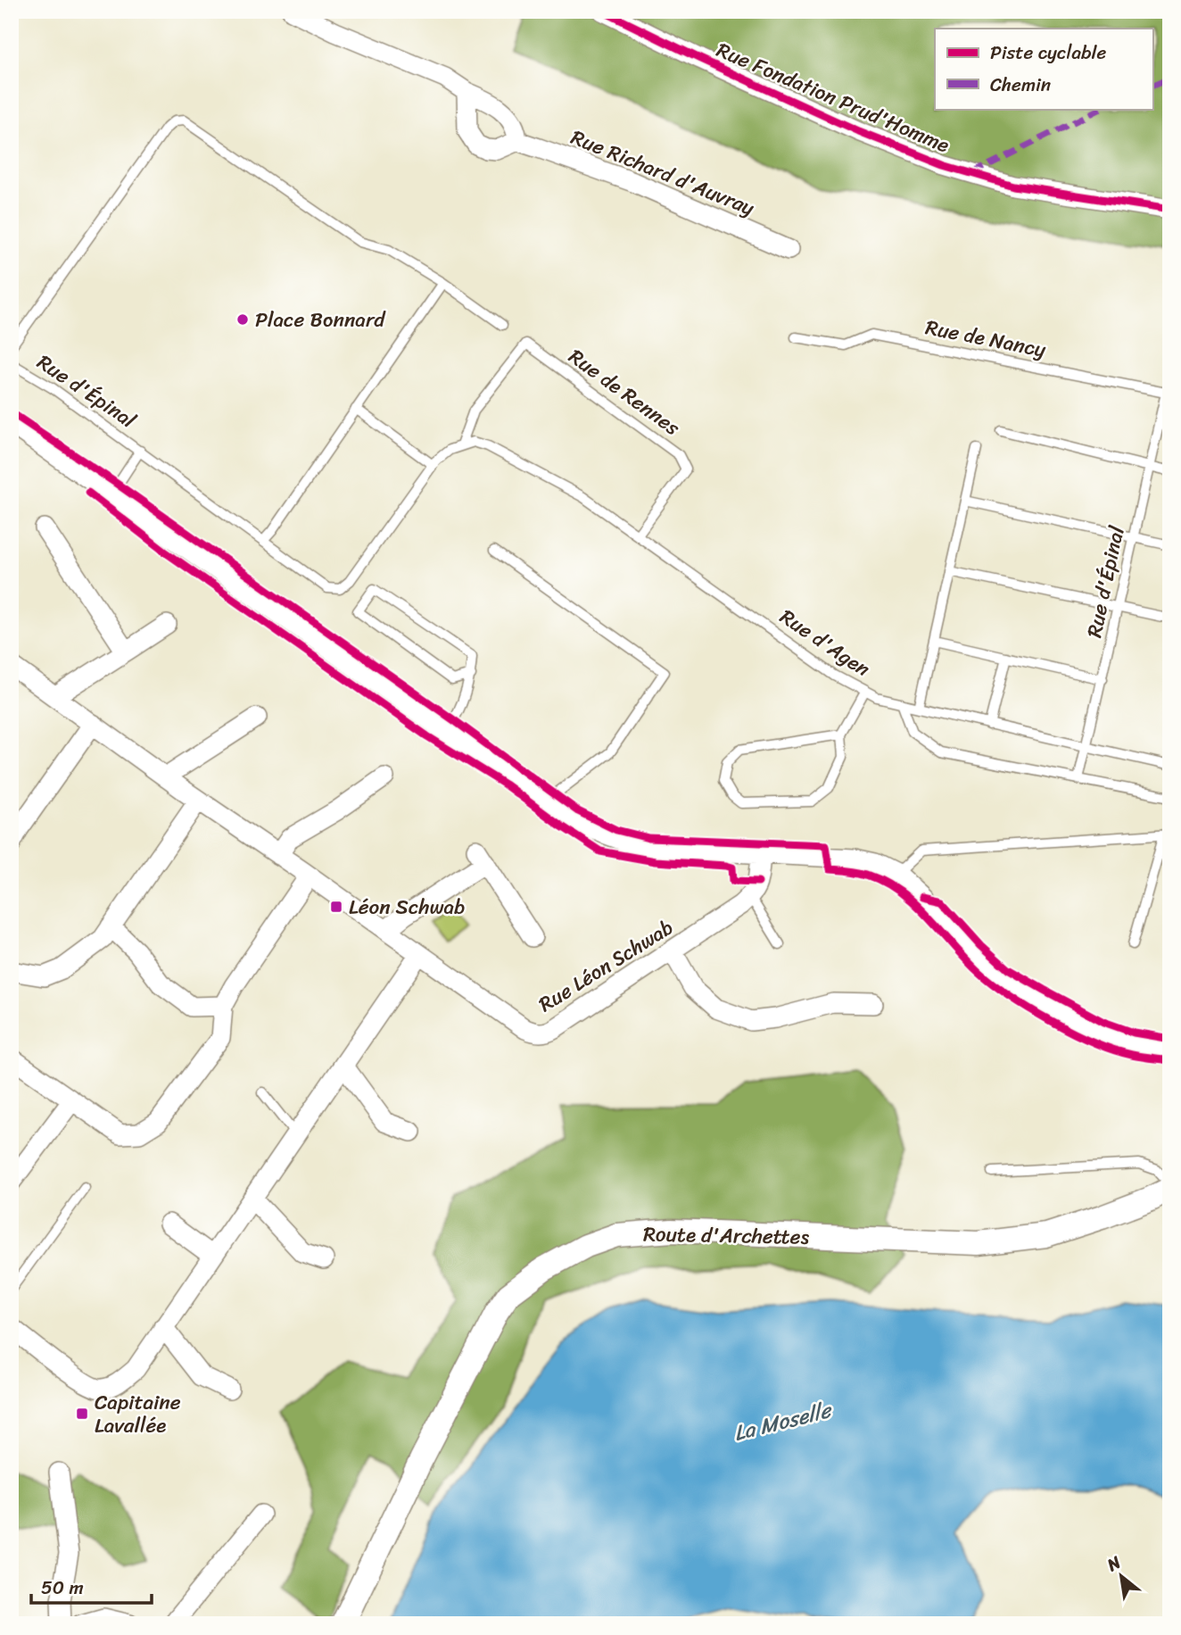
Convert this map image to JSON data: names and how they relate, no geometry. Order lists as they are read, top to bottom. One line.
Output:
{"streets":{"street":["Rue Fondation Prud'Homme","Rue Richard d'Auvray","Rue Léon Schwab","Route d'Archettes"],"lane":["Rue de Nancy","Rue d'Épinal","Rue de Rennes","Rue d'Agen"]},"crossings":[["Rue de Nancy","Rue d'Épinal"],["Rue d'Épinal","Rue d'Agen"],["Rue de Rennes","Rue d'Agen"]],"water":["La Moselle"],"places":{"other":["Place Bonnard"],"transit":["Léon Schwab","Capitaine Lavallée"]},"legend":["Piste cyclable","Chemin"],"scale_bar":"50 m","north":"top left"}
